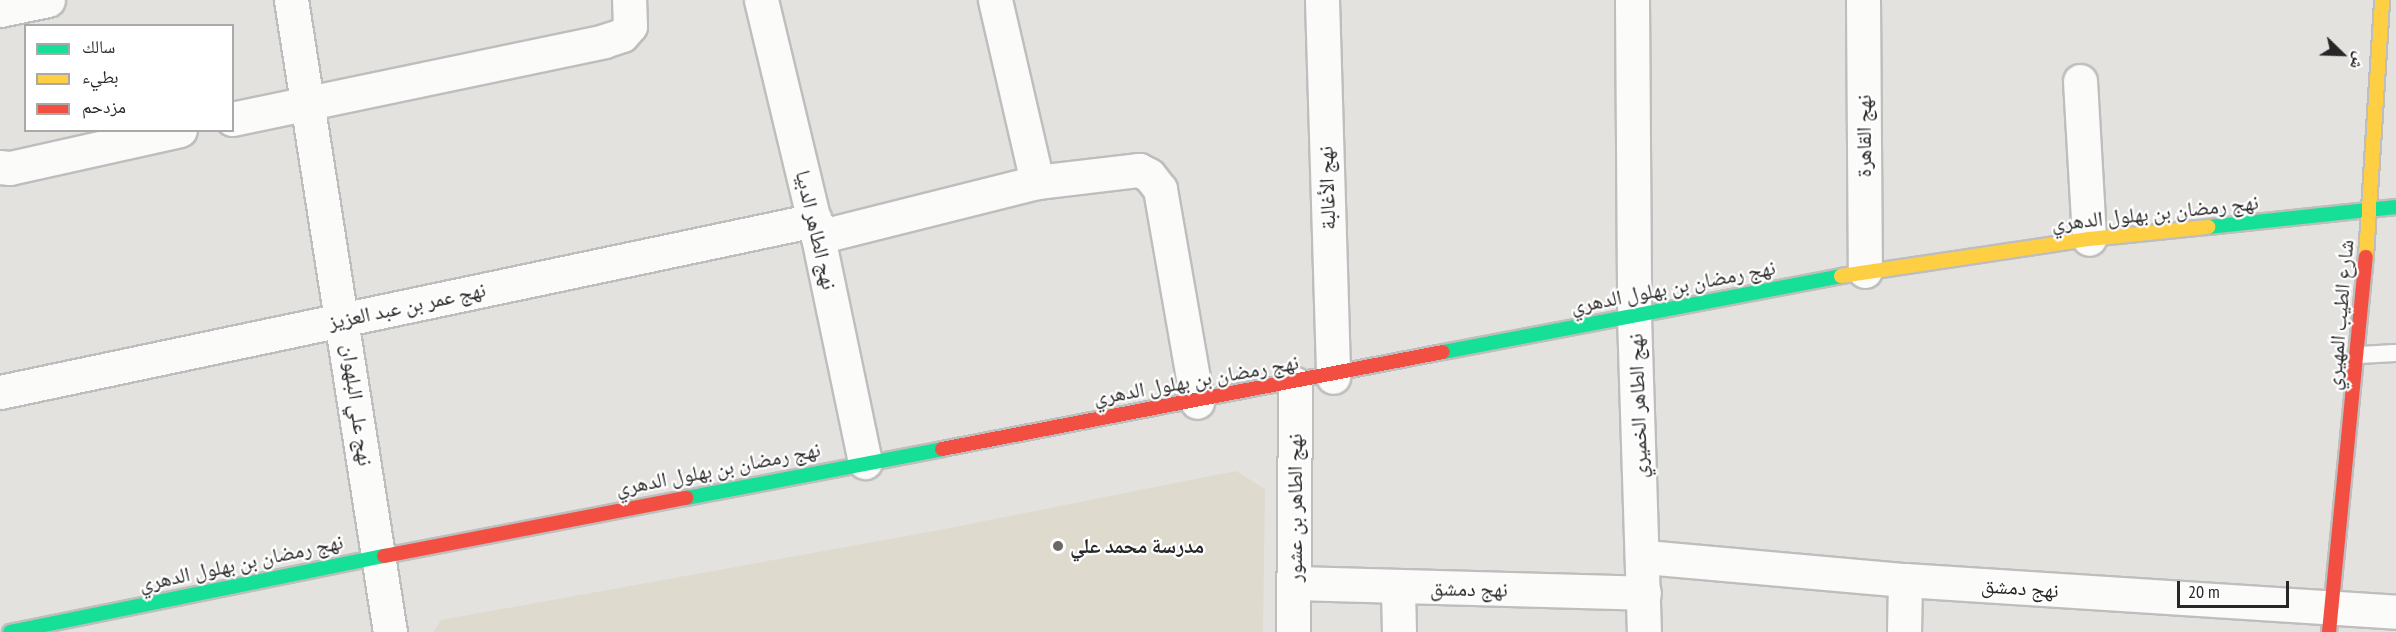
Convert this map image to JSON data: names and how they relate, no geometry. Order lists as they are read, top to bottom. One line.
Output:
{"streets":{"street":["نهج القاهرة","نهج الأغالبة","نهج رمضان بن بهلول الدهري","نهج الطاهر الدبيا","نهج عمر بن عبد العزيز","شارع الطيب المهيري","نهج علي البلهوان","نهج الطاهر الخميري","نهج الطاهر بن عشور","نهج دمشق"]},"crossings":[["نهج القاهرة","نهج رمضان بن بهلول الدهري"],["نهج الأغالبة","نهج رمضان بن بهلول الدهري"],["نهج رمضان بن بهلول الدهري","نهج الطاهر الدبيا"],["نهج رمضان بن بهلول الدهري","نهج عمر بن عبد العزيز"],["نهج رمضان بن بهلول الدهري","شارع الطيب المهيري"],["نهج رمضان بن بهلول الدهري","نهج علي البلهوان"],["نهج رمضان بن بهلول الدهري","نهج الطاهر الخميري"],["نهج رمضان بن بهلول الدهري","نهج الطاهر بن عشور"],["نهج الطاهر الدبيا","نهج عمر بن عبد العزيز"],["نهج عمر بن عبد العزيز","نهج علي البلهوان"],["شارع الطيب المهيري","نهج دمشق"],["نهج الطاهر الخميري","نهج دمشق"],["نهج الطاهر بن عشور","نهج دمشق"]],"places":["مدرسة محمد علي"],"legend":["سالك","بطيء","مزدحم"],"scale_bar":"20 m","north":"bottom right"}
